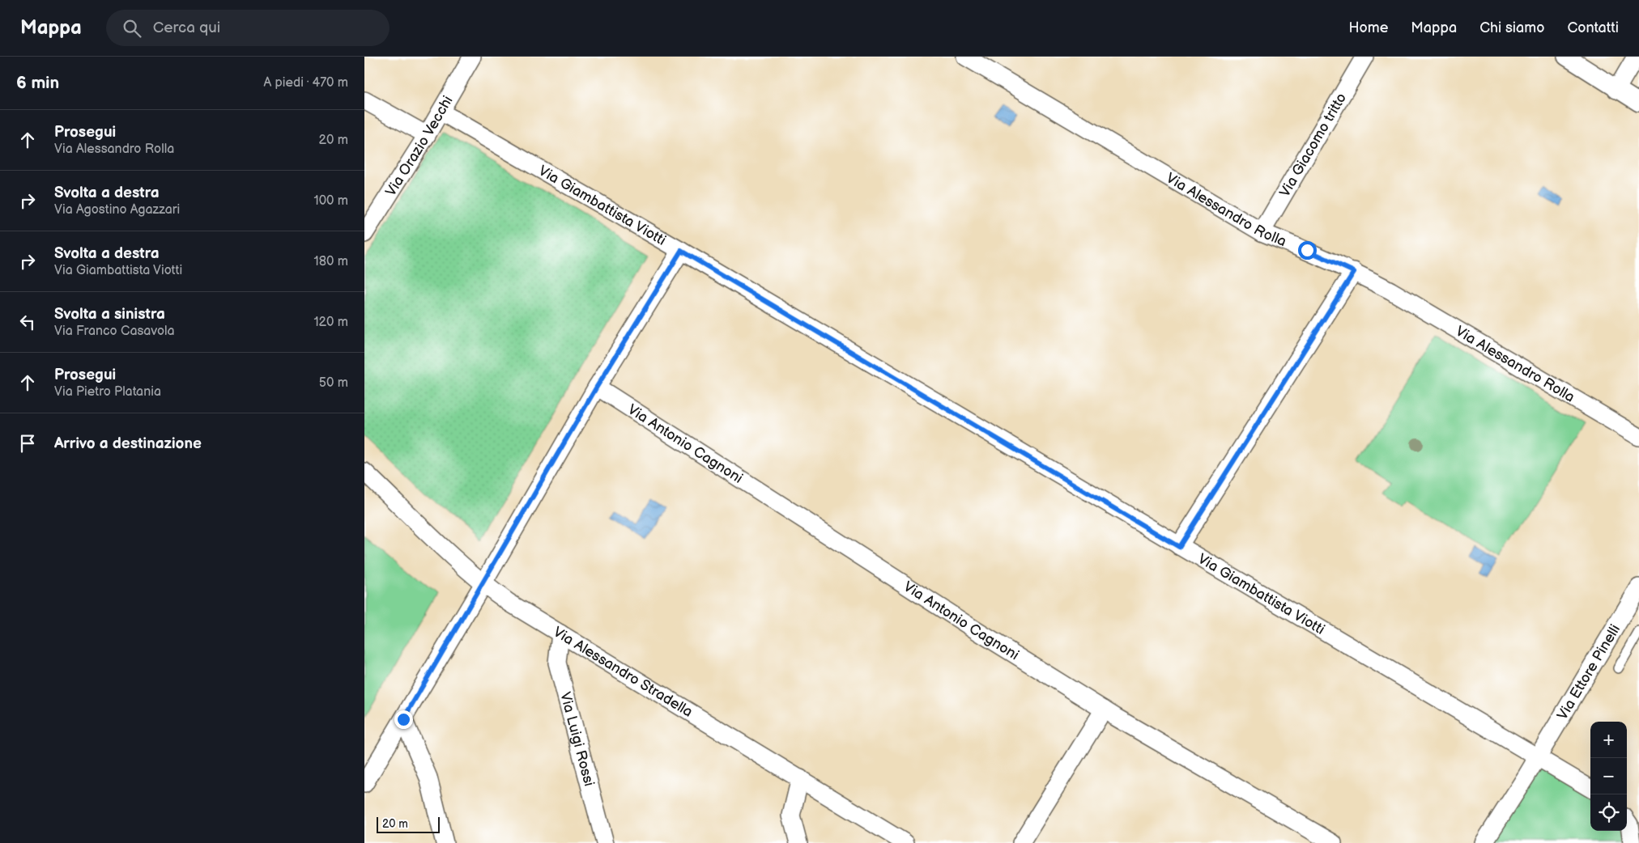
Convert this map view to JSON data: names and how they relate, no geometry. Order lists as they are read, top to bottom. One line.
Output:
{"streets":{"street":["Via Giacomo tritto","Via Orazio Vecchi","Via Giambattista Viotti","Via Alessandro Rolla","Via Antonio Cagnoni","Via Alessandro Stradella","Via Ettore Pinelli","Via Luigi Rossi"]},"crossings":[["Via Giacomo tritto","Via Alessandro Rolla"],["Via Orazio Vecchi","Via Giambattista Viotti"],["Via Giambattista Viotti","Via Ettore Pinelli"],["Via Alessandro Stradella","Via Luigi Rossi"]],"scale_bar":"20 m","page":{"header":"Mappa","search":"Cerca qui","nav":["Home","Mappa","Chi siamo","Contatti"],"heading":["6 min","A piedi · 470 m"],"list":[["Prosegui","Via Alessandro Rolla","20 m"],["Svolta a destra","Via Agostino Agazzari","100 m"],["Svolta a destra","Via Giambattista Viotti","180 m"],["Svolta a sinistra","Via Franco Casavola","120 m"],["Prosegui","Via Pietro Platania","50 m"],"Arrivo a destinazione"],"map_buttons":["+","−"],"scale":"20 m"}}
